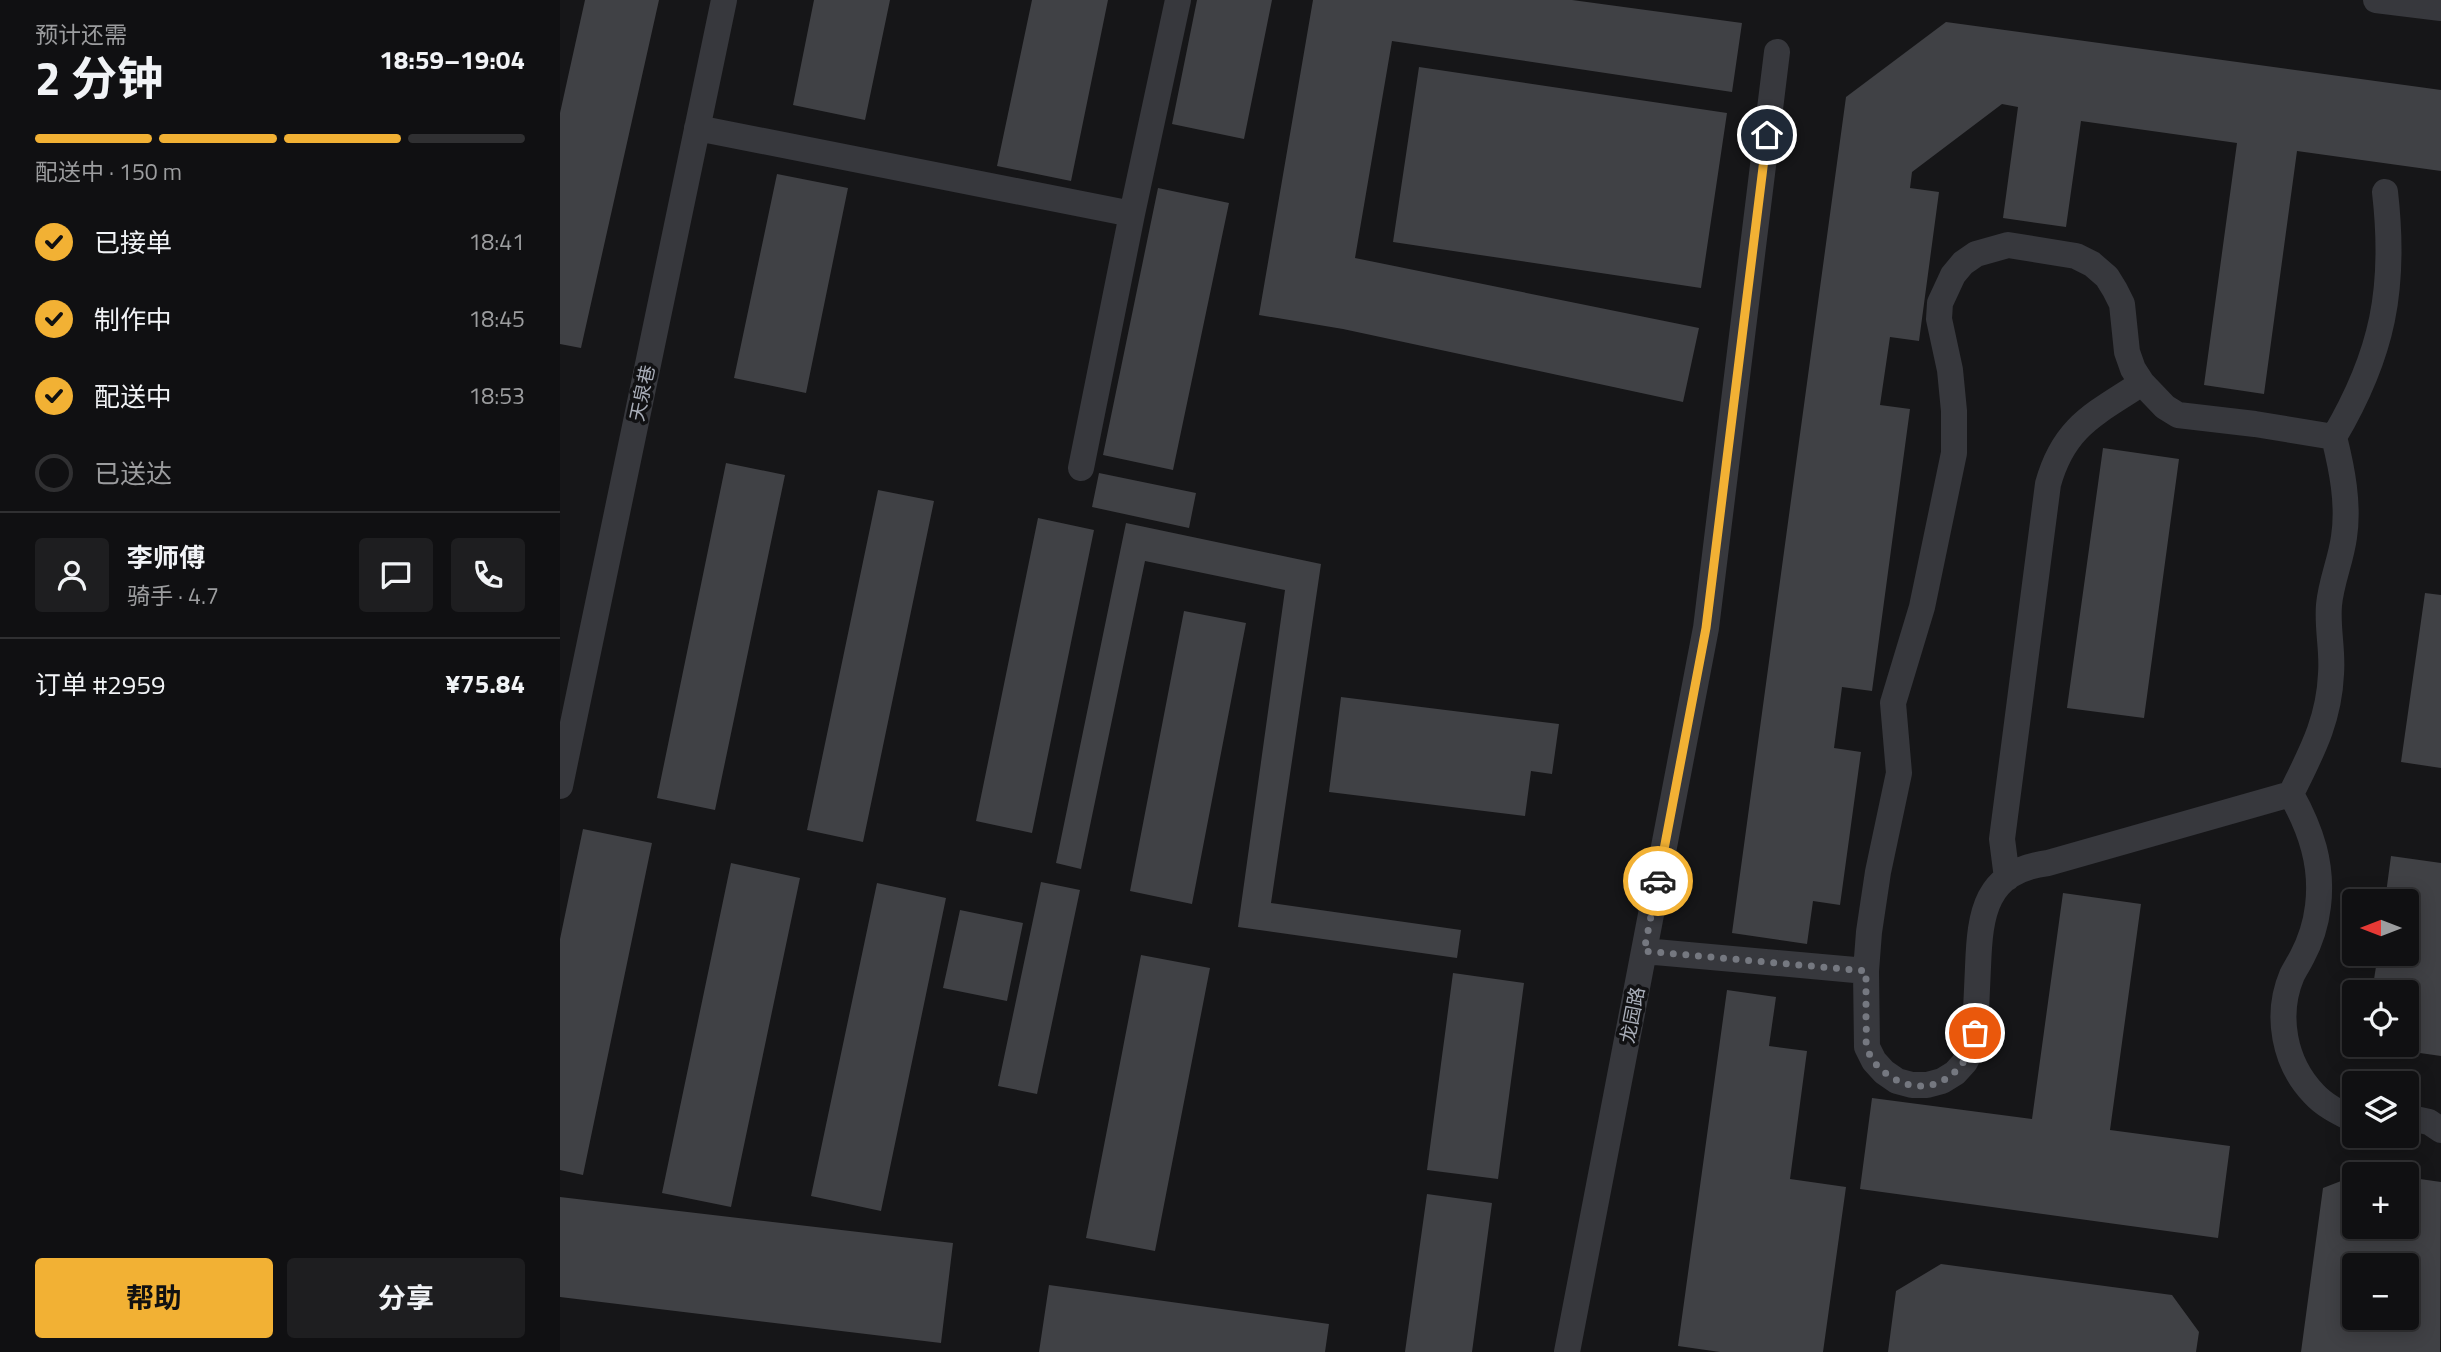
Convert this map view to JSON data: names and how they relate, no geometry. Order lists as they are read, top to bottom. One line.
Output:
{"streets":{"street":["天泉巷","龙园路"]},"north":"left","page":{"heading":["2 分钟","预计还需","18:59–19:04"],"panel":["李师傅","骑手 · 4.7","订单 #2959","¥75.84"],"bar":"配送中 · 150 m","list":[["已接单","18:41"],["制作中","18:45"],["配送中","18:53"],"已送达"],"map_buttons":["+","−"],"buttons":["帮助","分享"]}}
